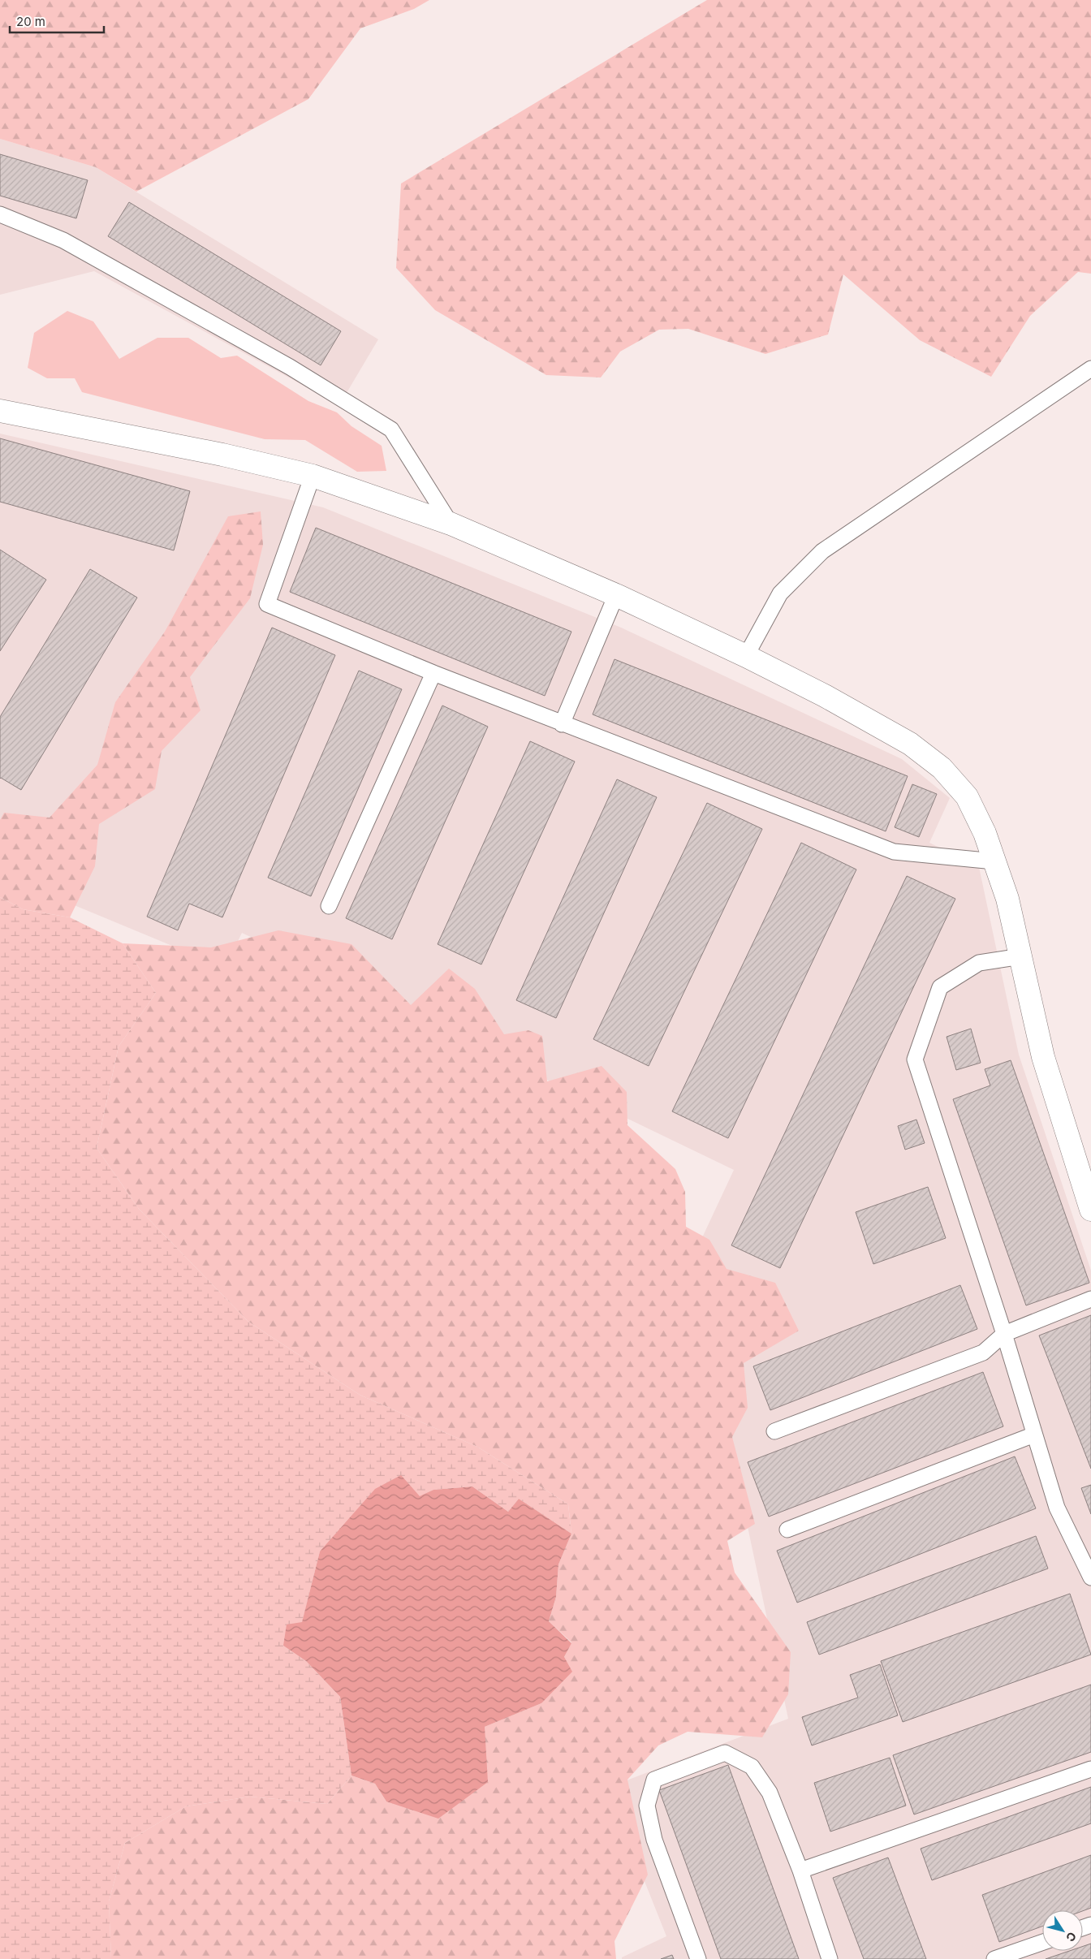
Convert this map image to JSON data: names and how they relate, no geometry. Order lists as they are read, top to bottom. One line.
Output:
{"scale_bar":"20 m","north":"bottom right"}
